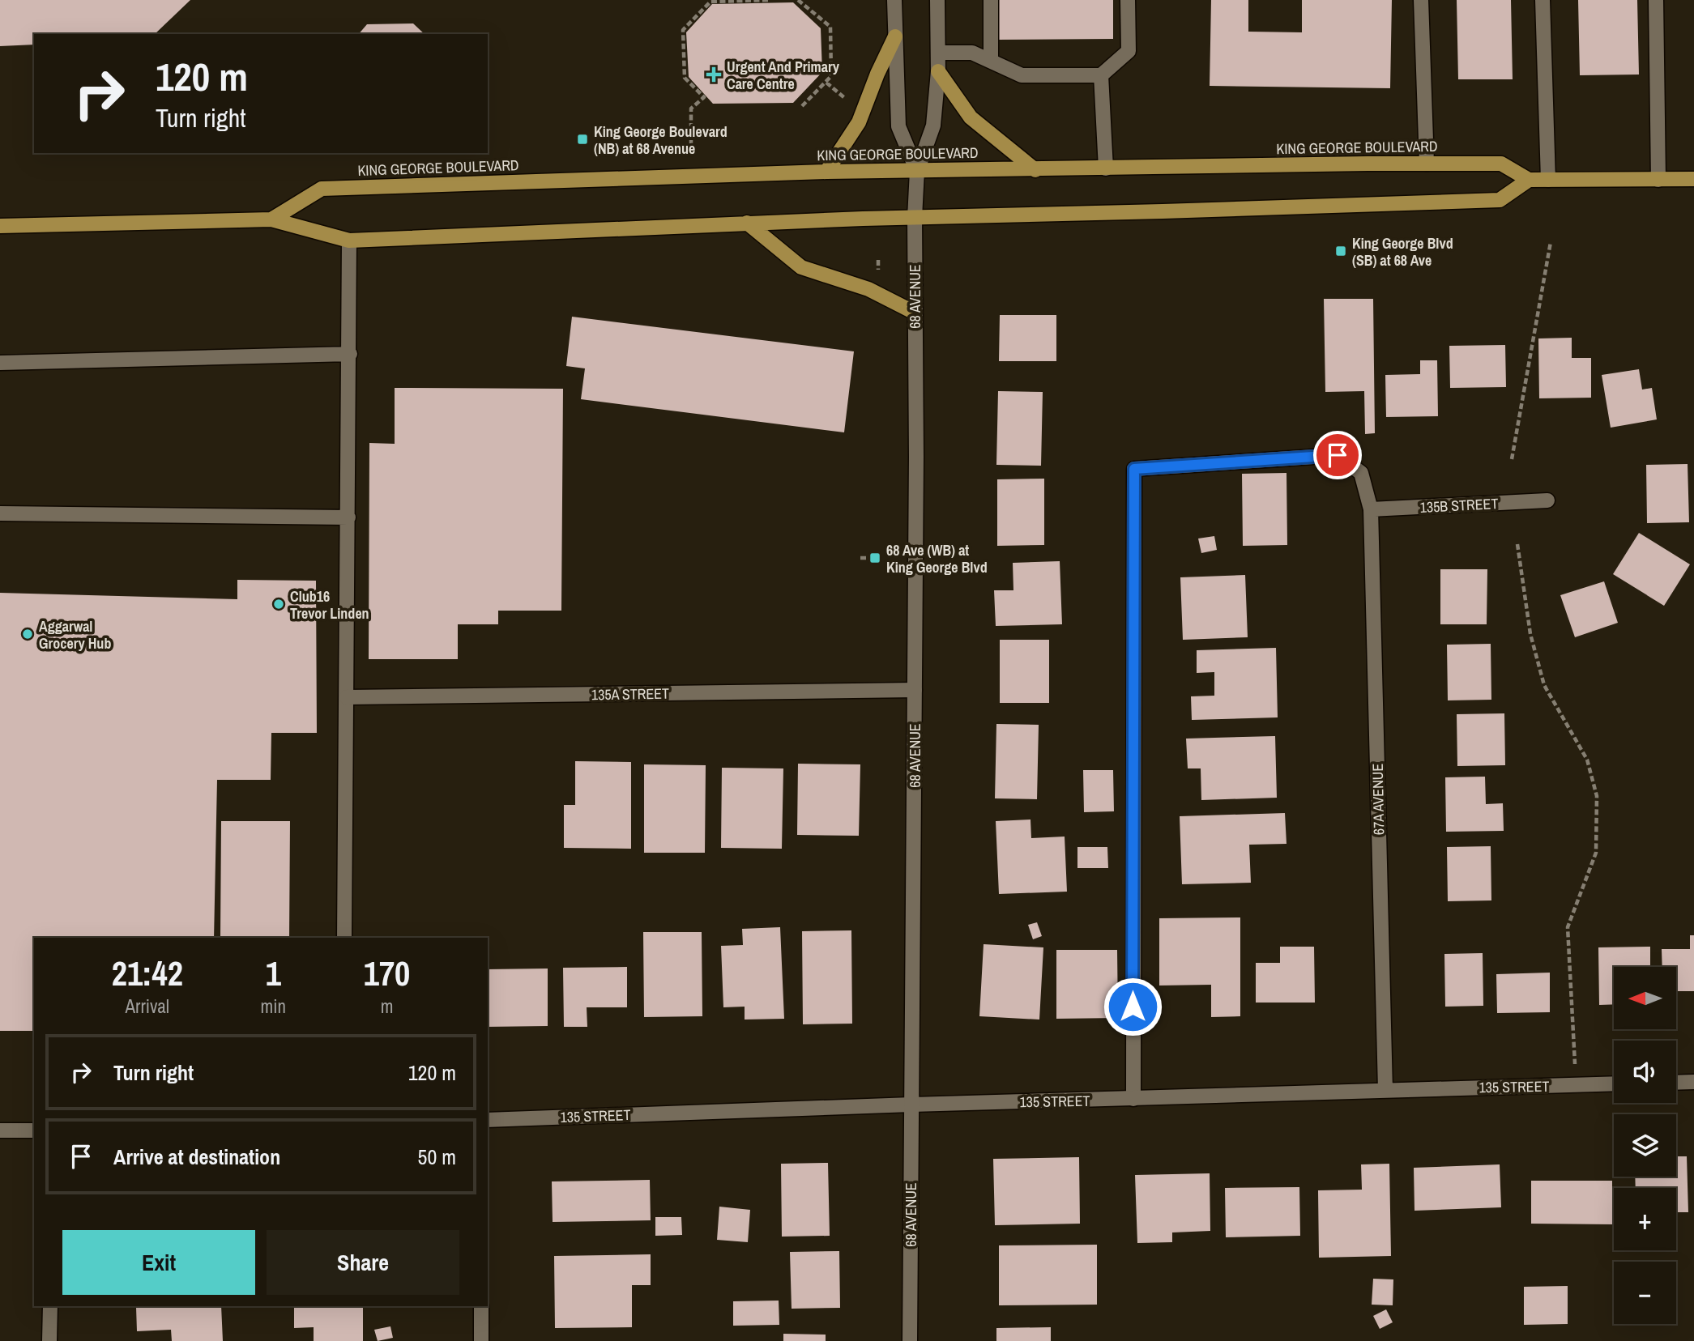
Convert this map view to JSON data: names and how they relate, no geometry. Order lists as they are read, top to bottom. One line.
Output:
{"streets":{"main road":["KING GEORGE BOULEVARD"],"street":["68 AVENUE","135B STREET","135A STREET","67A AVENUE","135 STREET"]},"crossings":[["KING GEORGE BOULEVARD","68 AVENUE"],["68 AVENUE","135A STREET"],["68 AVENUE","135 STREET"],["135B STREET","67A AVENUE"],["67A AVENUE","135 STREET"]],"places":{"health":["Urgent And Primary Care Centre"],"transit":["King George Boulevard (NB) at 68 Avenue","King George Blvd (SB) at 68 Ave","68 Ave (WB) at King George Blvd"],"other":["Club16 Trevor Linden","Aggarwal Grocery Hub"]},"north":"left","page":{"turn":["120 m","Turn right"],"eta":["21:42","Arrival","1","min","170","m"],"map_buttons":["+","−"],"list":[{"name":"Turn right","value":"120 m"},{"name":"Arrive at destination","value":"50 m"}],"buttons":["Exit","Share"]}}
